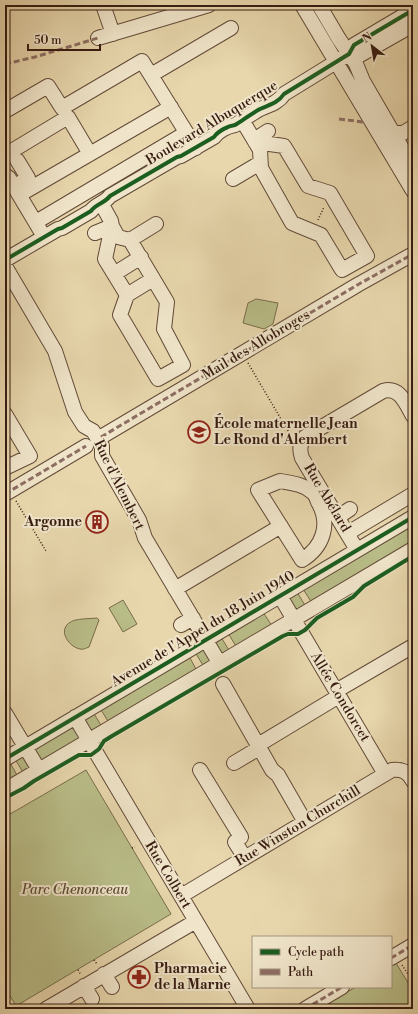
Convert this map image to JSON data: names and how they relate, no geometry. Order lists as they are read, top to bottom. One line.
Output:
{"streets":{"street":["Boulevard Albuquerque","Mail des Allobroges","Rue d'Alembert","Rue Abélard","Avenue de l'Appel du 18 Juin 1940","Allée Condorcet","Rue Winston Churchill","Rue Colbert"]},"crossings":[["Rue d'Alembert","Avenue de l'Appel du 18 Juin 1940"],["Rue Abélard","Avenue de l'Appel du 18 Juin 1940"],["Avenue de l'Appel du 18 Juin 1940","Allée Condorcet"],["Avenue de l'Appel du 18 Juin 1940","Rue Colbert"],["Allée Condorcet","Rue Winston Churchill"],["Rue Winston Churchill","Rue Colbert"]],"parks":["Parc Chenonceau"],"places":{"school or university":["École maternelle Jean Le Rond d'Alembert"],"building":["Argonne"],"pharmacy":["Pharmacie de la Marne"]},"legend":["Cycle path","Path"],"scale_bar":"50 m","north":"top left"}
